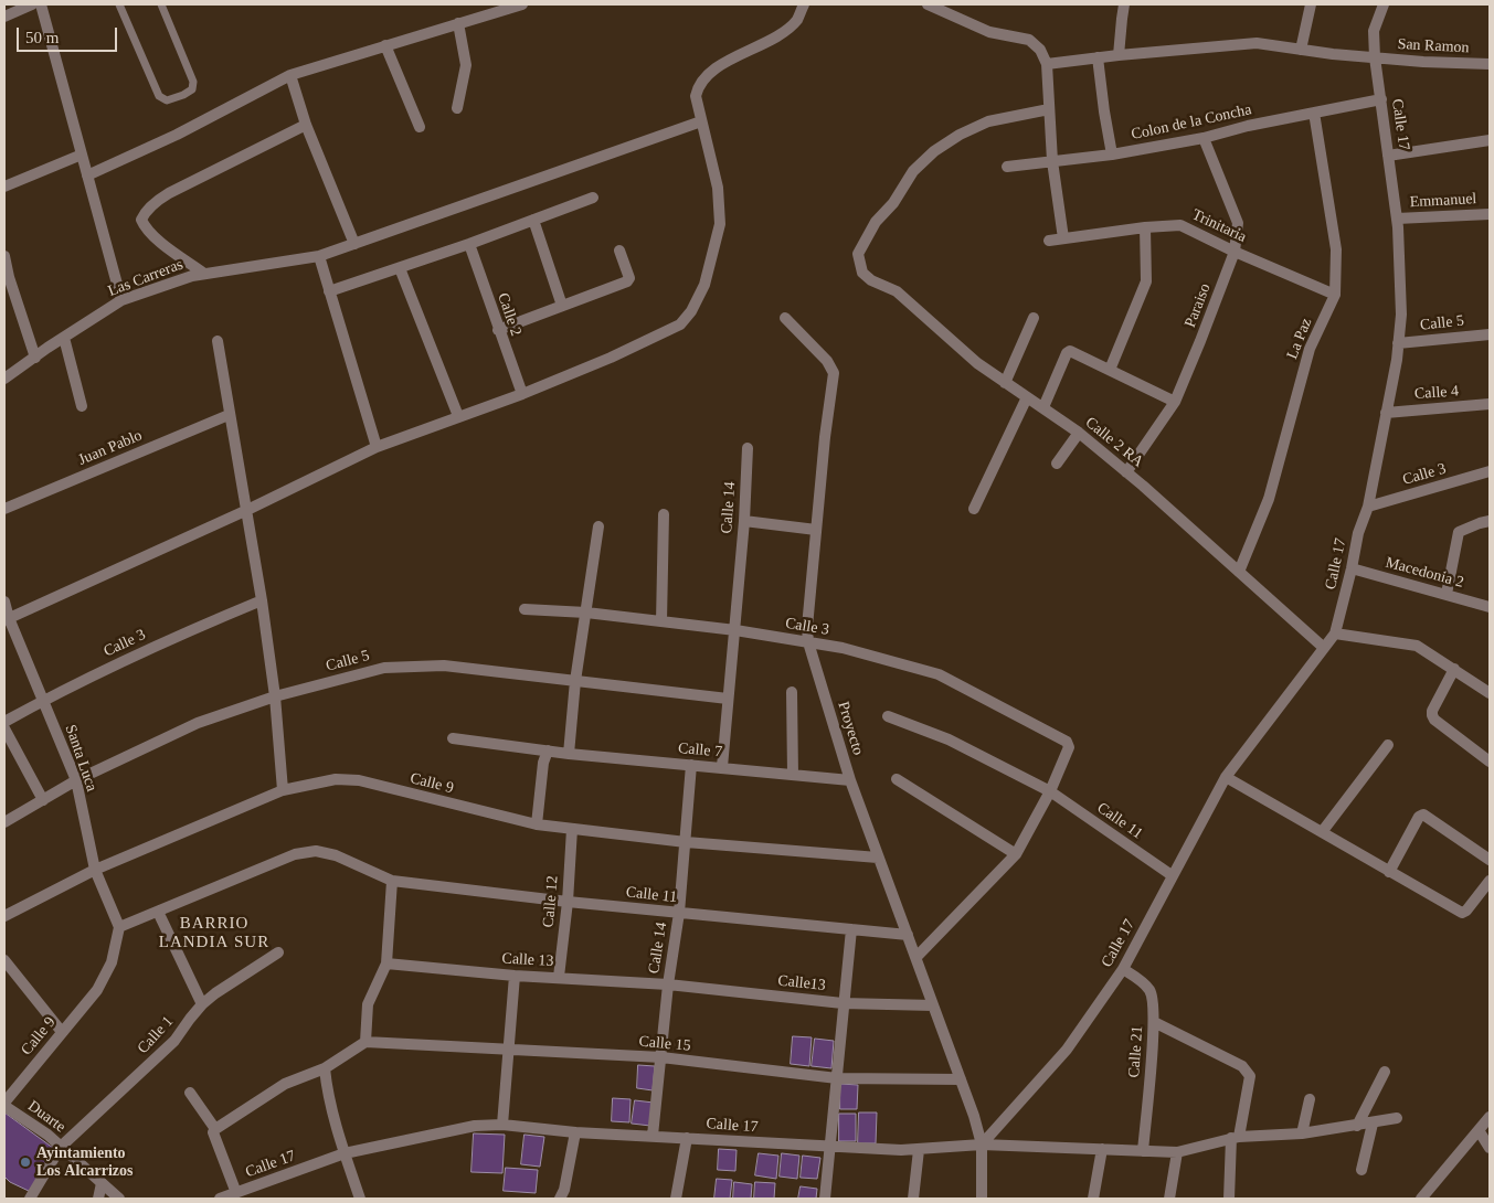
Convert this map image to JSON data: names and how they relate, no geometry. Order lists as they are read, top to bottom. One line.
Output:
{"streets":{"street":["San Ramon","Colon de la Concha","Calle 17","Emmanuel","Trinitaria","Las Carreras","Paraiso","Calle 2","Calle 5","La Paz","Calle 4","Calle 2 RA","Juan Pablo","Calle 3","Calle 14","Macedonia 2","Proyecto","Calle 7","Santa Luca","Calle 9","Calle 11","Calle 12","Calle 13","Calle13","Calle 1","Calle 15","Calle 21","Duarte"]},"crossings":[["San Ramon","Calle 17"],["Colon de la Concha","Calle 17"],["Colon de la Concha","Paraiso"],["Colon de la Concha","La Paz"],["Calle 17","Emmanuel"],["Calle 17","Calle 5"],["Calle 17","Calle 4"],["Calle 17","Calle 2 RA"],["Calle 17","Calle 3"],["Calle 17","Calle 14"],["Calle 17","Macedonia 2"],["Calle 17","Proyecto"],["Calle 17","Calle 11"],["Calle 17","Calle 21"],["Trinitaria","Paraiso"],["Trinitaria","La Paz"],["Paraiso","Calle 2 RA"],["Calle 5","Calle 14"],["Calle 5","Santa Luca"],["La Paz","Calle 2 RA"],["Calle 3","Calle 14"],["Calle 3","Proyecto"],["Calle 3","Santa Luca"],["Calle 3","Calle 11"],["Calle 14","Calle 7"],["Calle 14","Calle 9"],["Calle 14","Calle 11"],["Calle 14","Calle 13"],["Calle 14","Calle13"],["Calle 14","Calle 15"],["Proyecto","Calle 7"],["Proyecto","Calle 9"],["Proyecto","Calle 11"],["Proyecto","Calle13"],["Proyecto","Calle 15"],["Santa Luca","Calle 9"],["Santa Luca","Calle 11"],["Calle 9","Calle 11"],["Calle 9","Calle 12"],["Calle 9","Duarte"],["Calle 11","Calle 12"],["Calle 12","Calle 13"],["Calle 13","Calle13"],["Calle 1","Duarte"]],"districts":["BARRIO LANDIA SUR"],"places":["Ayintamiento Los Alcarrizos"],"scale_bar":"50 m"}
